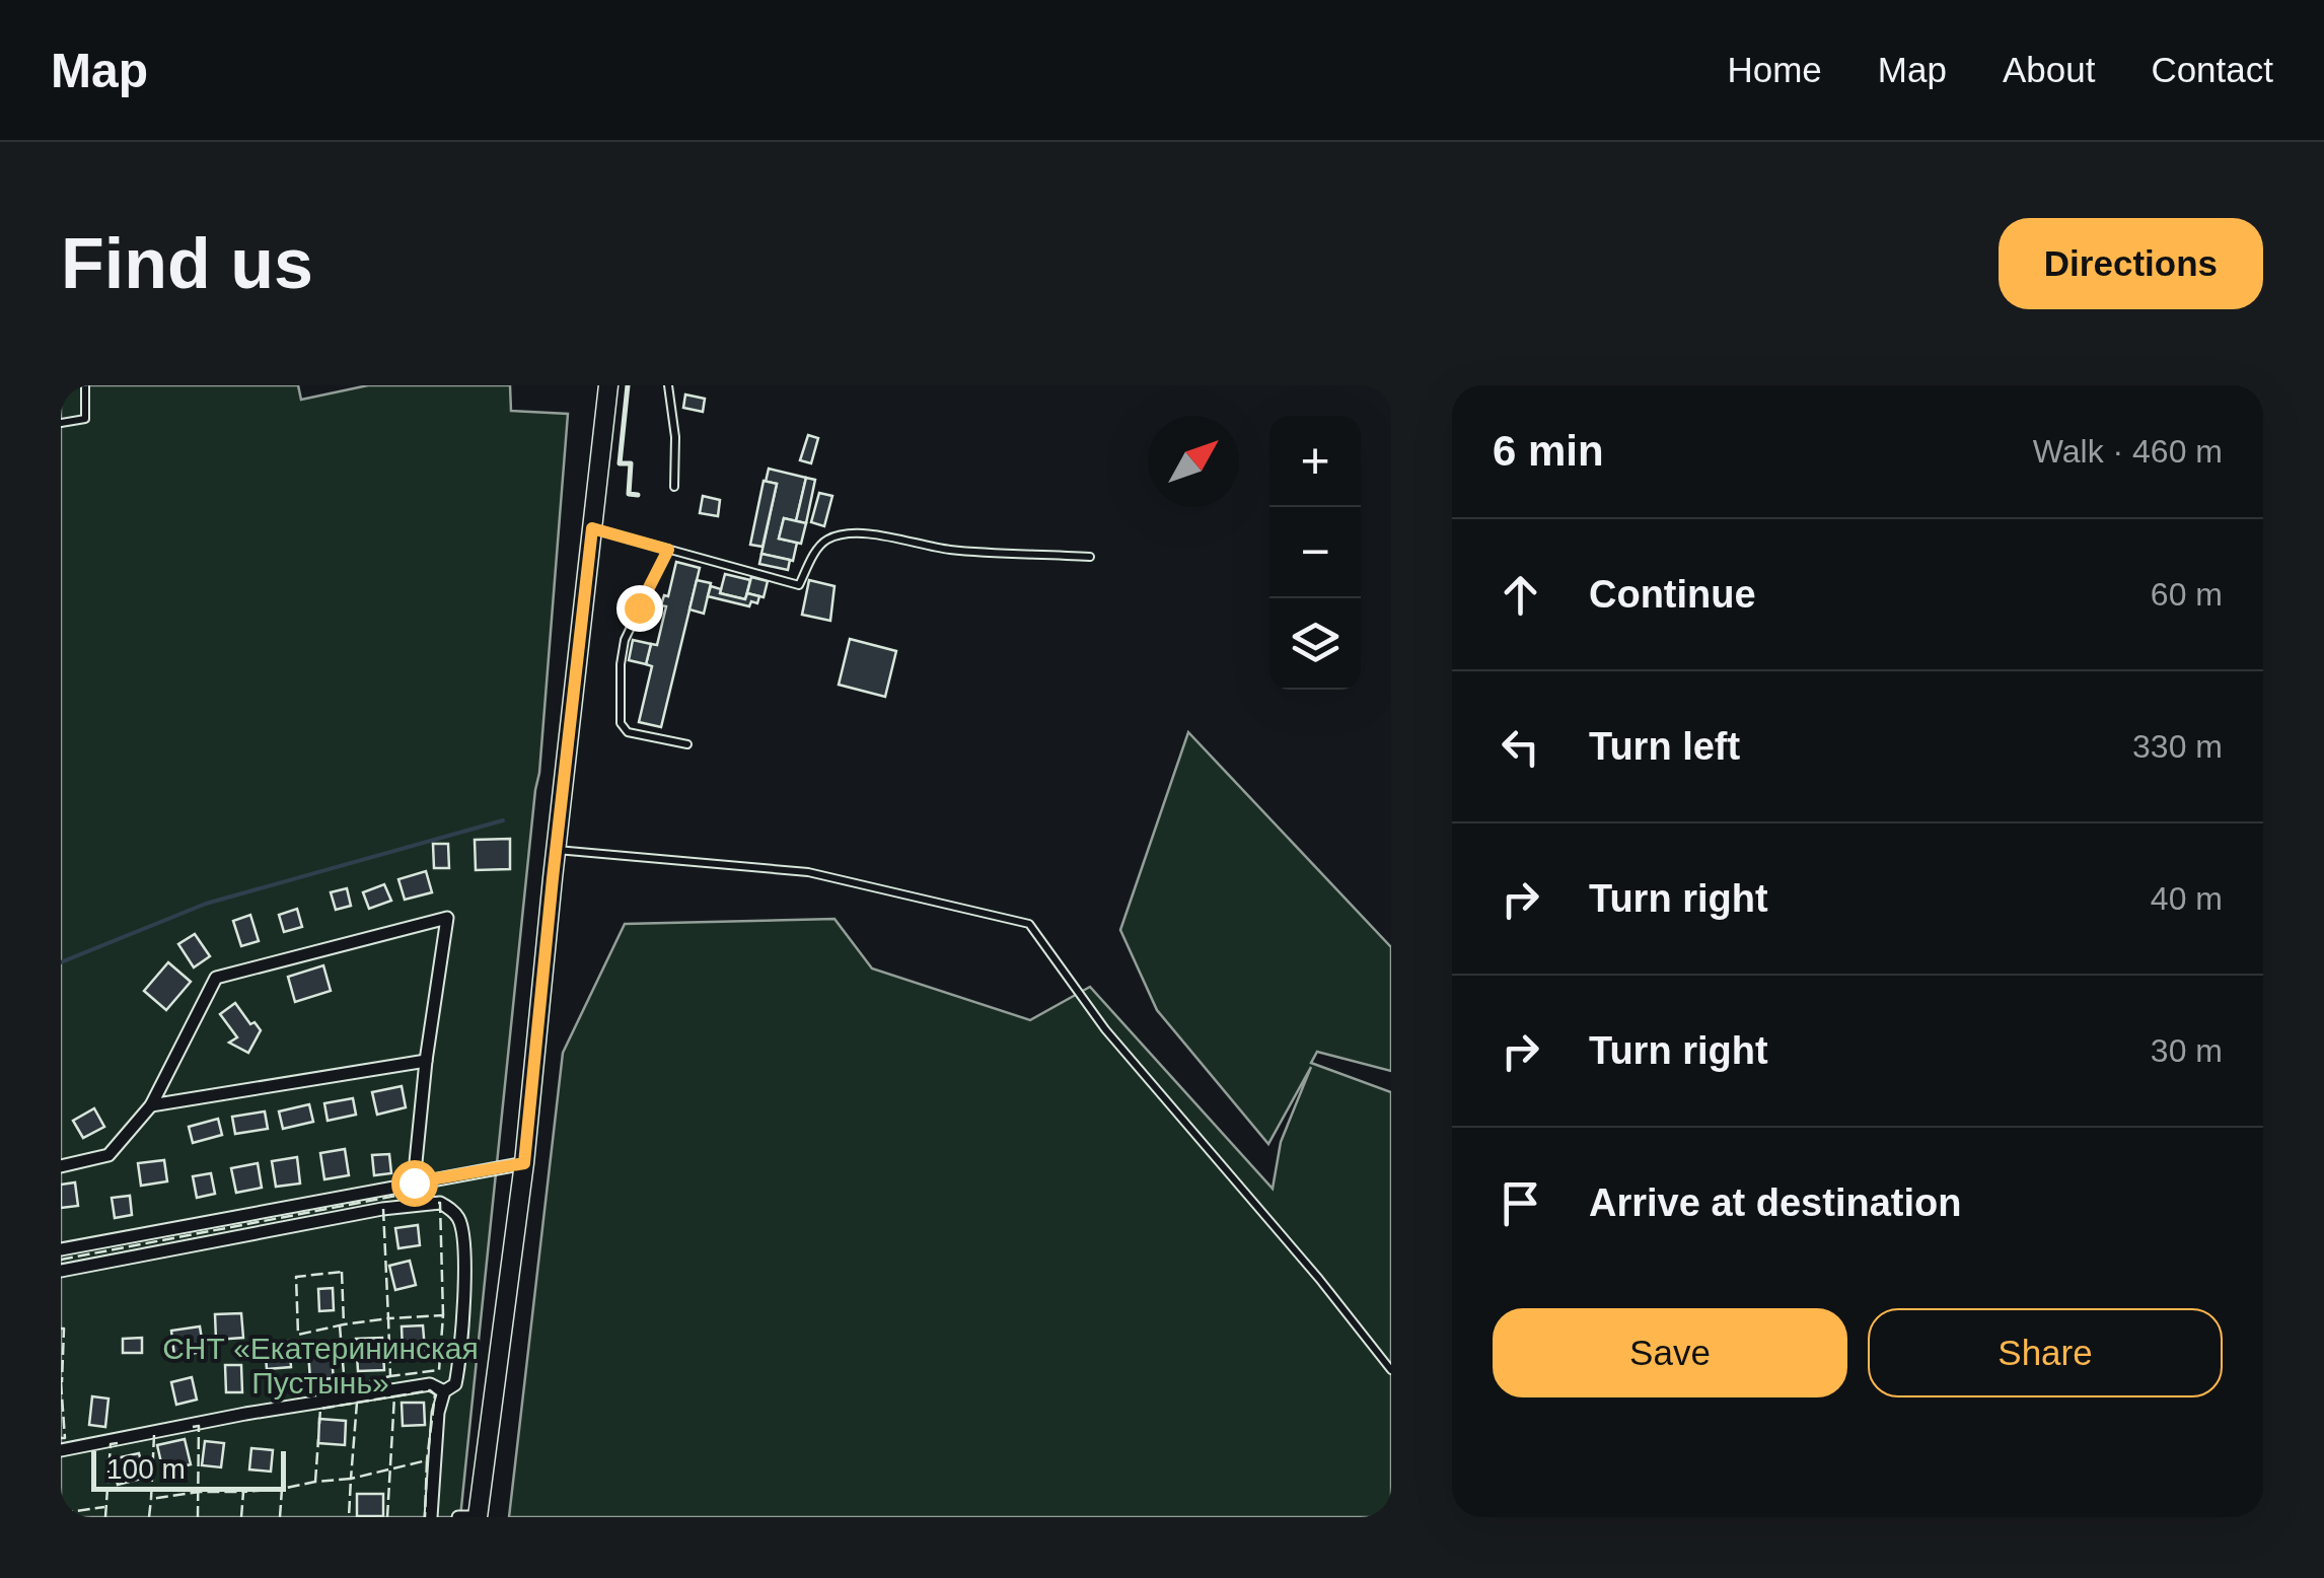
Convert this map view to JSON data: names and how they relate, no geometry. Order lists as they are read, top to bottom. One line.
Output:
{"parks":["СНТ «Екатерининская Пустынь»"],"scale_bar":"100 m","north":"top right","page":{"header":"Map","nav":["Home","Map","About","Contact"],"buttons":["Directions",["Save","Share"]],"title":"Find us","heading":["6 min","Walk · 460 m"],"map_buttons":["+","−"],"list":[["Continue","60 m"],["Turn left","330 m"],["Turn right","40 m"],["Turn right","30 m"],"Arrive at destination"],"scale":"100 m"}}
